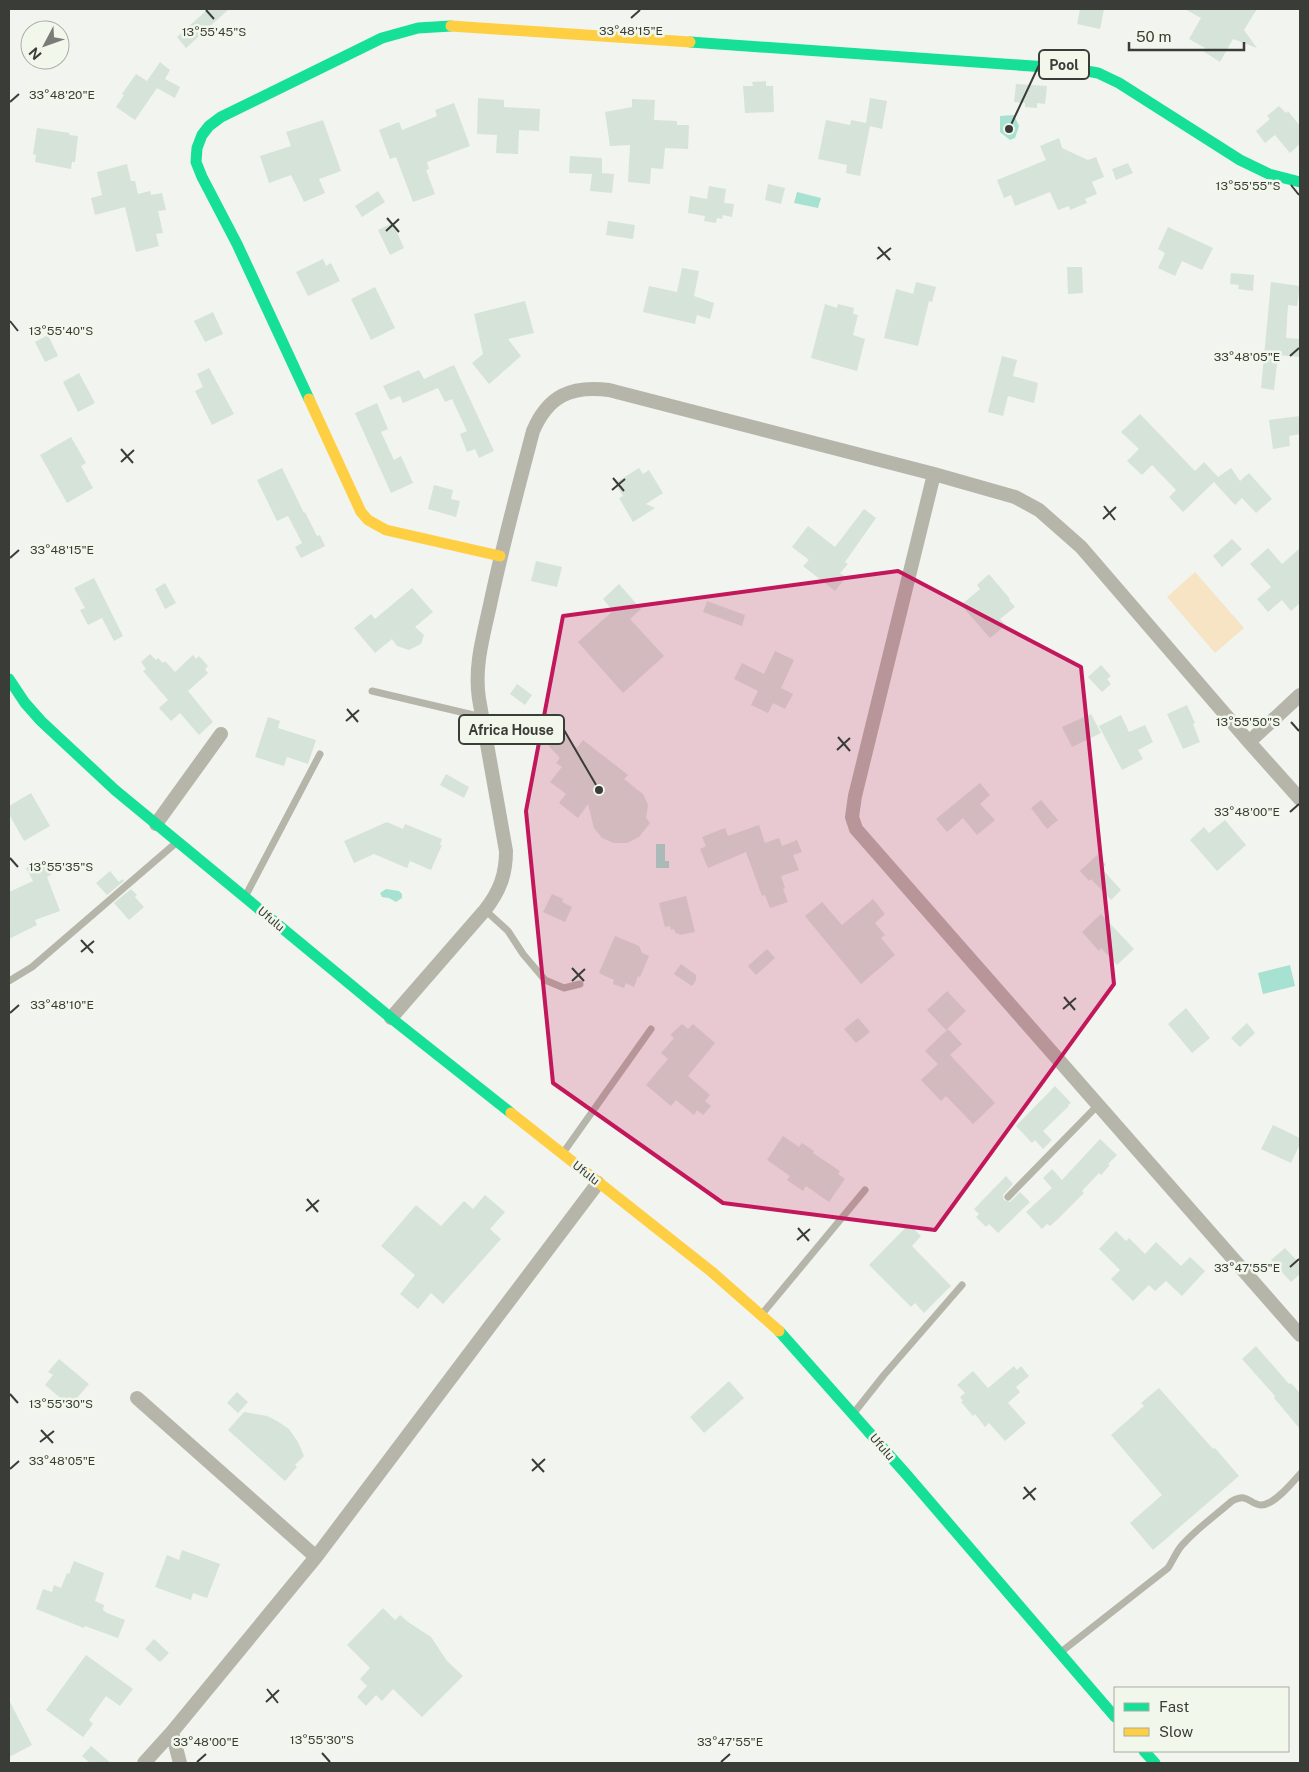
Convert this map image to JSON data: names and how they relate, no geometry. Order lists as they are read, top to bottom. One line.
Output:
{"streets":{"street":["Ufulu"]},"places":["Pool","Africa House"],"legend":["Fast","Slow"],"scale_bar":"50 m","north":"bottom left","coordinates":["33°48'15\"E","13°55'45\"S","33°48'20\"E","13°55'55\"S","13°55'40\"S","33°48'05\"E","13°55'50\"S","33°48'00\"E","13°55'35\"S","33°48'10\"E","33°47'55\"E","13°55'30\"S"]}
